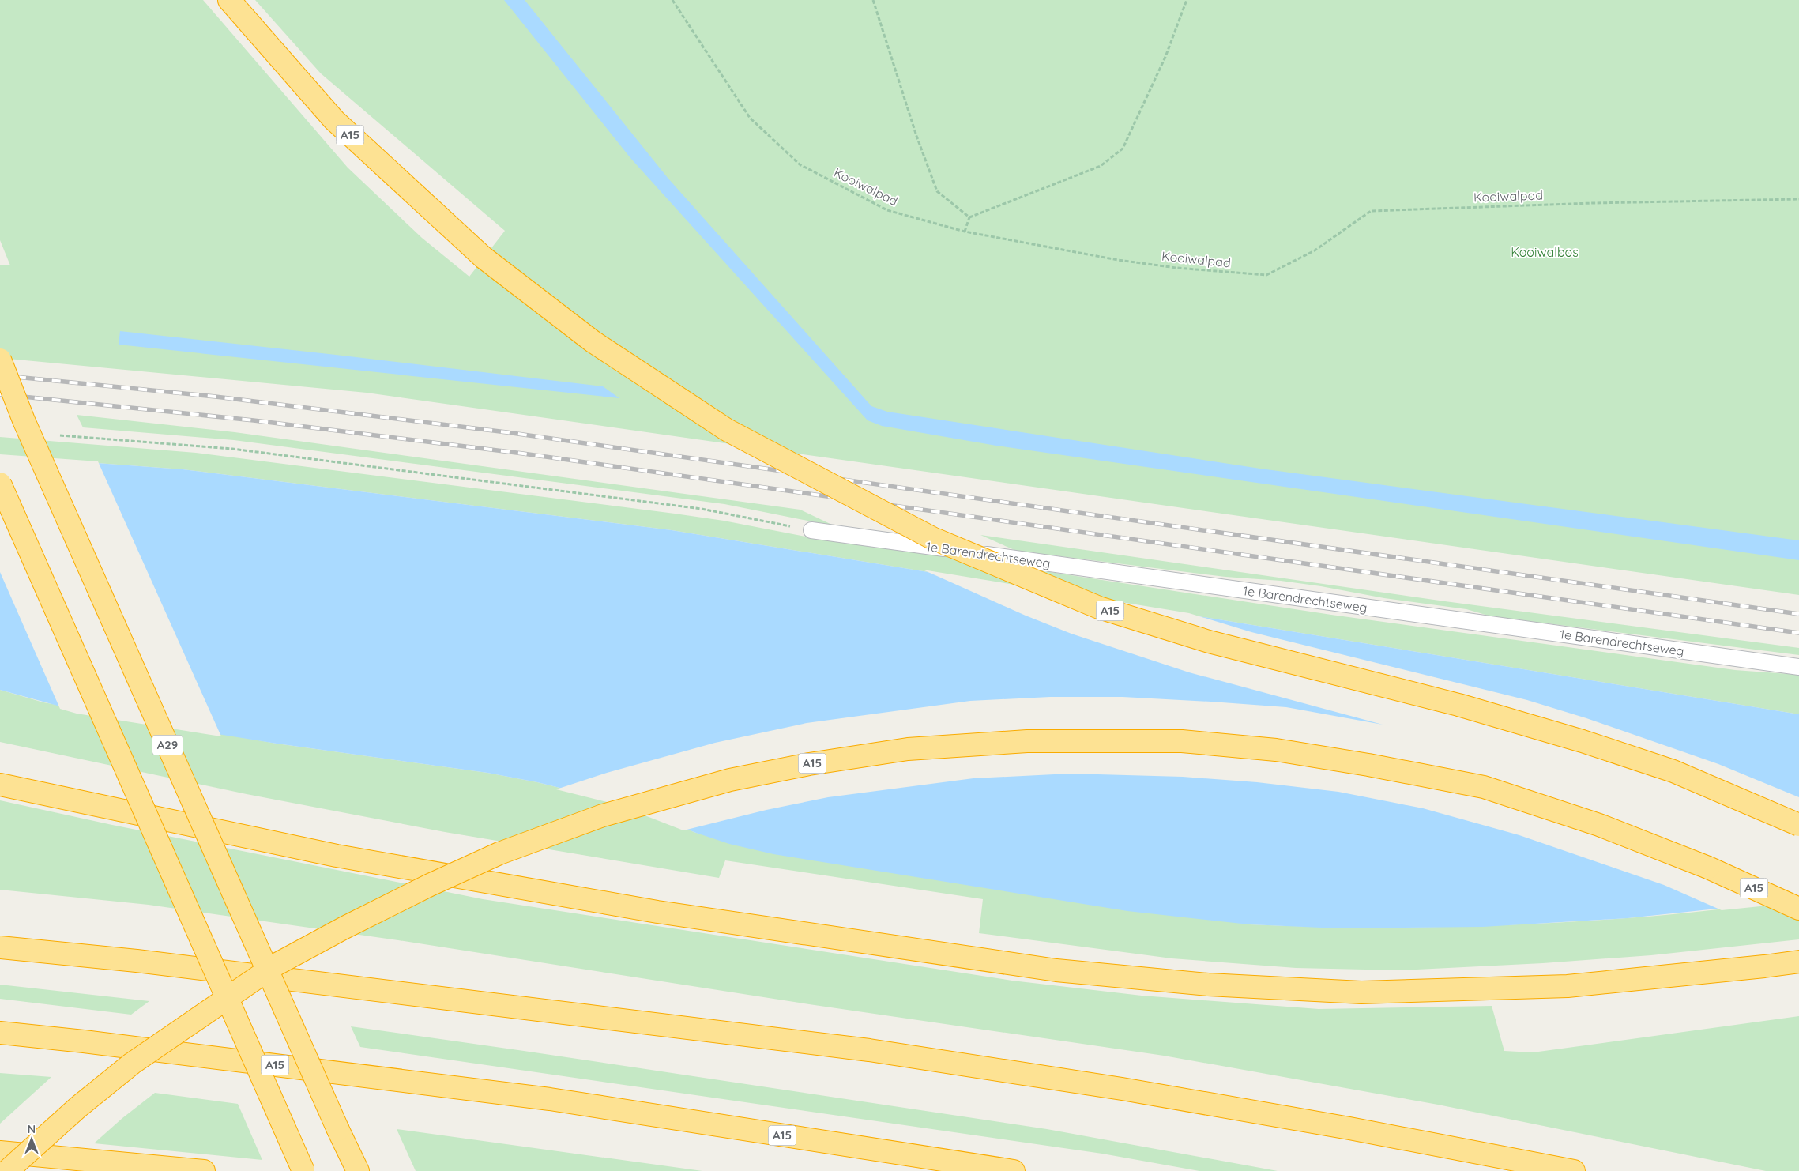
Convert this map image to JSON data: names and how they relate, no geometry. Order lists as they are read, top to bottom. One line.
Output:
{"streets":{"highway":["A15","A29"],"lane":["1e Barendrechtseweg"],"path":["Kooiwalpad"]},"parks":["Kooiwalbos"],"north":"top"}
